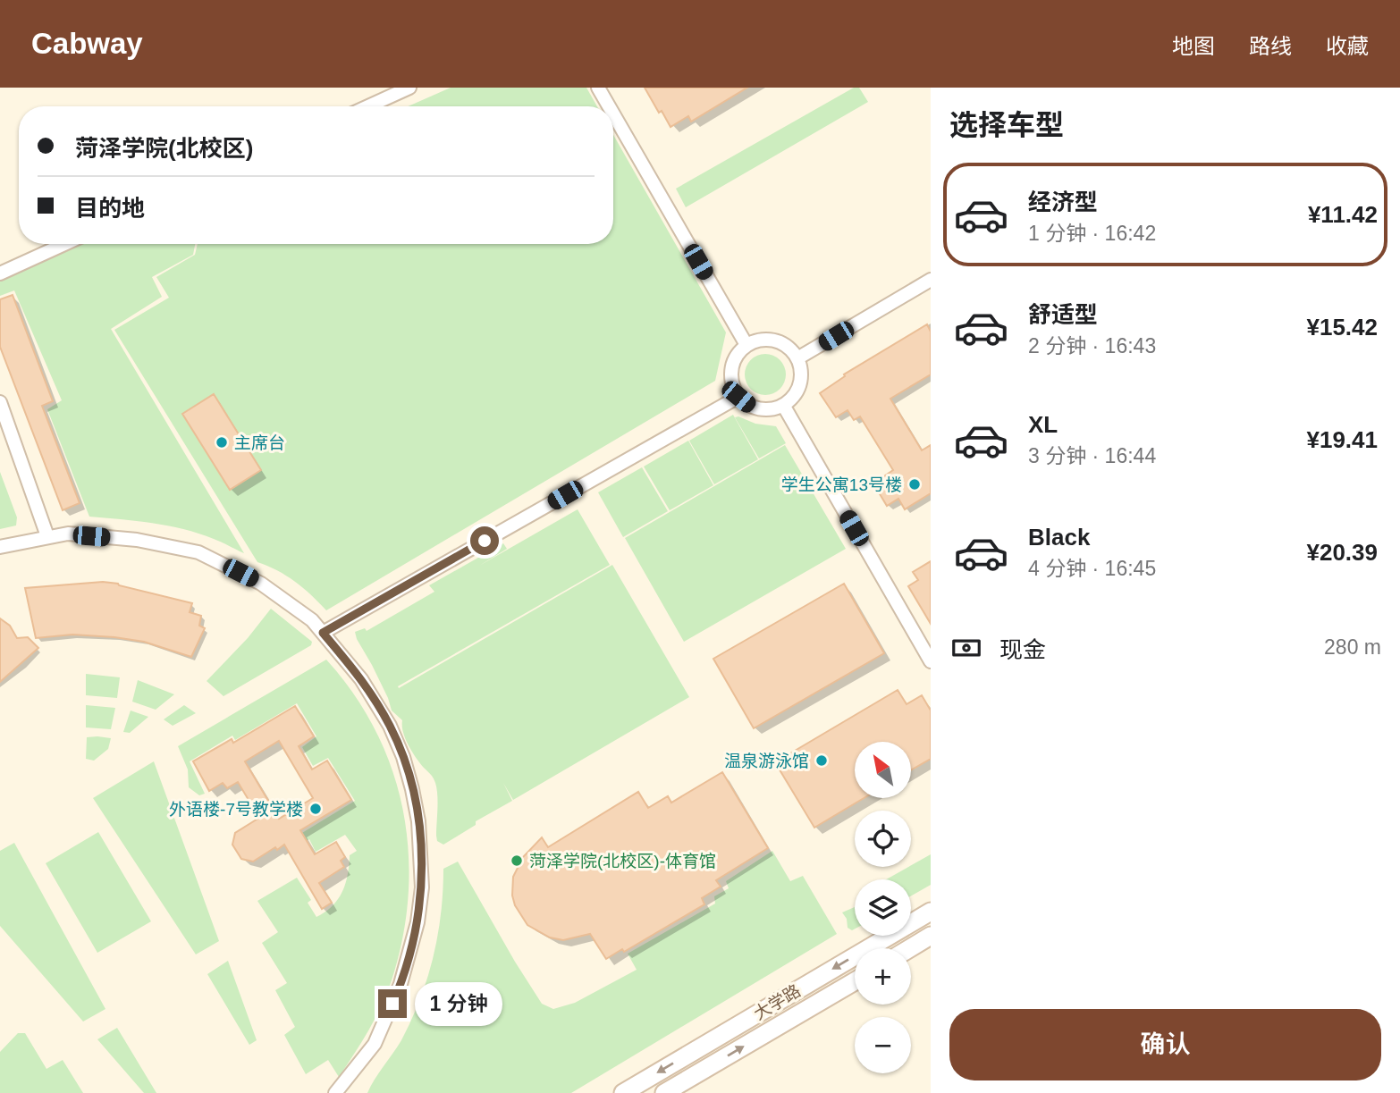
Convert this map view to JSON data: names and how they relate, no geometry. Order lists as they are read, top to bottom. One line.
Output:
{"streets":{"main road":["大学路"]},"places":["主席台","学生公寓13号楼","温泉游泳馆","外语楼-7号教学楼","菏泽学院(北校区)-体育馆"],"north":"top left","page":{"header":"Cabway","nav":["地图","路线","收藏"],"heading":"选择车型","banner":["菏泽学院(北校区)","目的地"],"list":[{"name":"经济型","note":"1 分钟 · 16:42","value":"¥11.42"},{"name":"舒适型","note":"2 分钟 · 16:43","value":"¥15.42"},{"name":"XL","note":"3 分钟 · 16:44","value":"¥19.41"},{"name":"Black","note":"4 分钟 · 16:45","value":"¥20.39"}],"pay":["现金","280 m"],"map_buttons":["+","−"],"bubble":"1 分钟","buttons":"确认"}}
